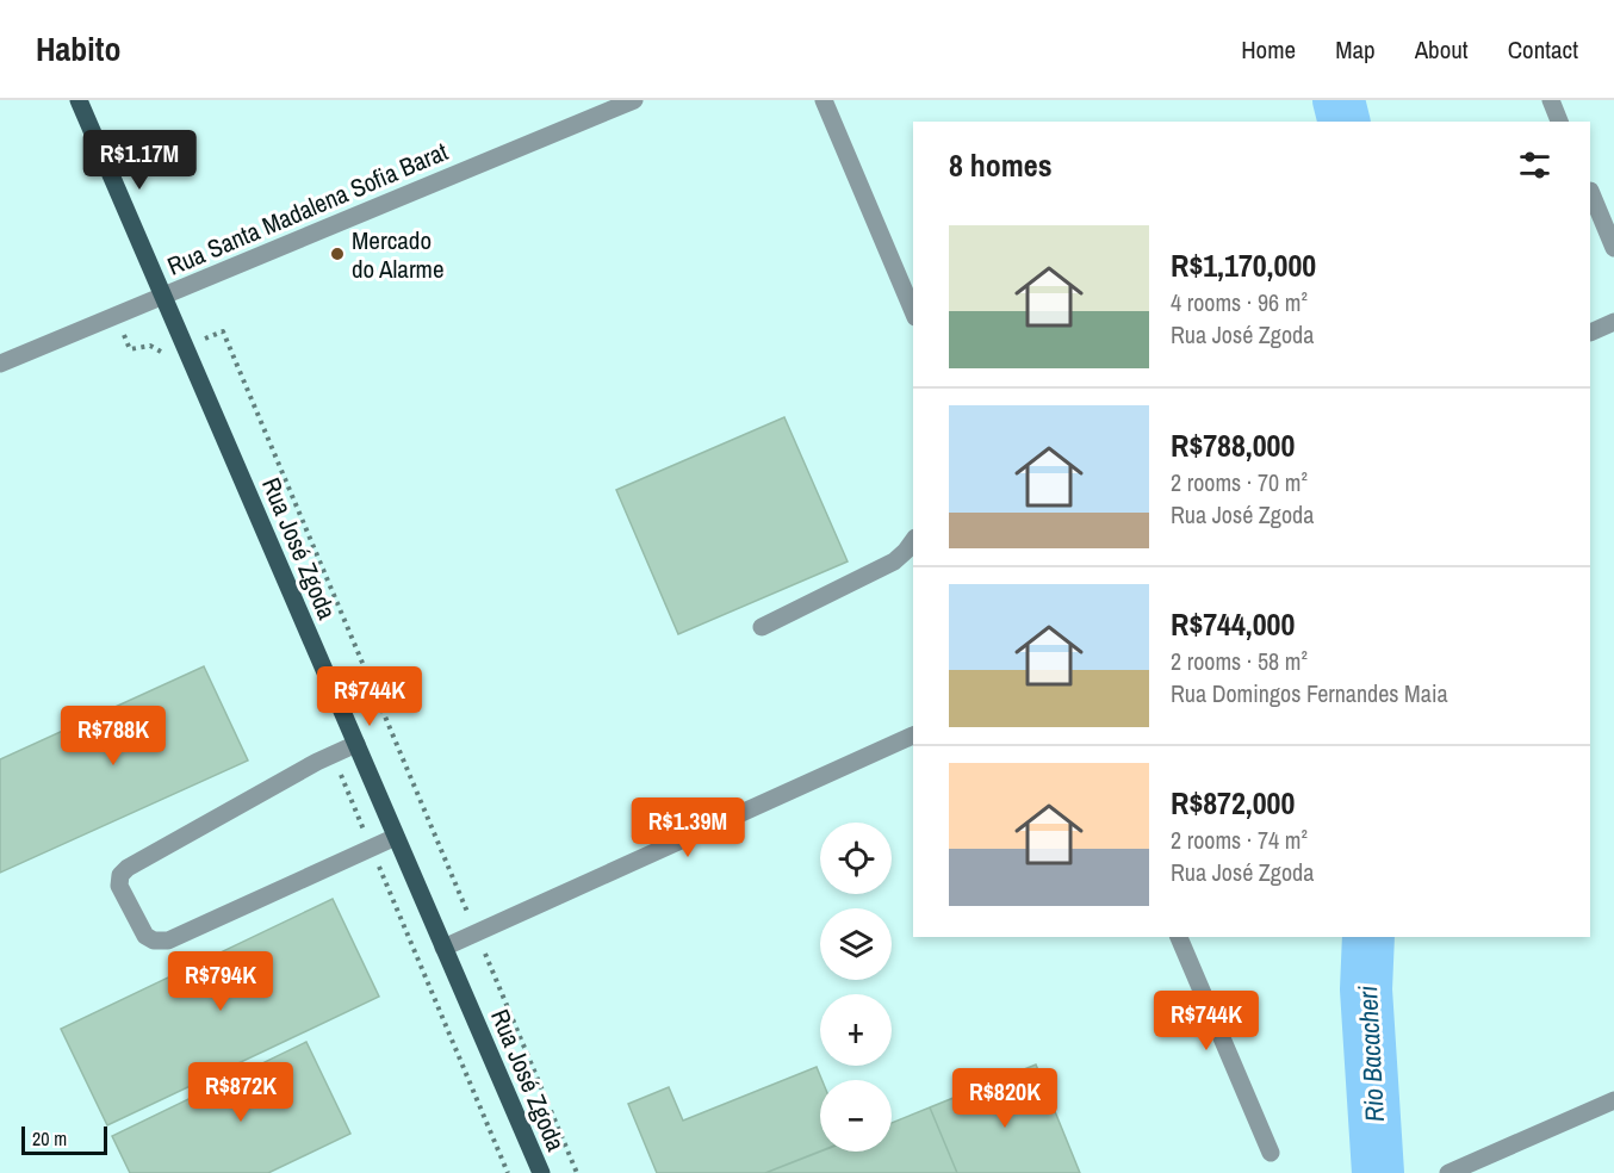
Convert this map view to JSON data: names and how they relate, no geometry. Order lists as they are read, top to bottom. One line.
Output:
{"streets":{"main road":["Rua José Zgoda"],"street":["Rua Santa Madalena Sofia Barat"]},"crossings":[["Rua Santa Madalena Sofia Barat","Rua José Zgoda"]],"water":["Rio Bacacheri"],"places":["Mercado do Alarme"],"scale_bar":"20 m","page":{"header":"Habito","nav":["Home","Map","About","Contact"],"heading":"8 homes","price":["R$1.17M","R$744K","R$788K","R$1.39M","R$794K","R$744K","R$872K","R$820K"],"list":[{"name":"R$1,170,000","note":"4 rooms · 96 m² · Rua José Zgoda"},{"name":"R$788,000","note":"2 rooms · 70 m² · Rua José Zgoda"},{"name":"R$744,000","note":"2 rooms · 58 m² · Rua Domingos Fernandes Maia"},{"name":"R$872,000","note":"2 rooms · 74 m² · Rua José Zgoda"}],"map_buttons":["+","−"],"scale":"20 m"}}
